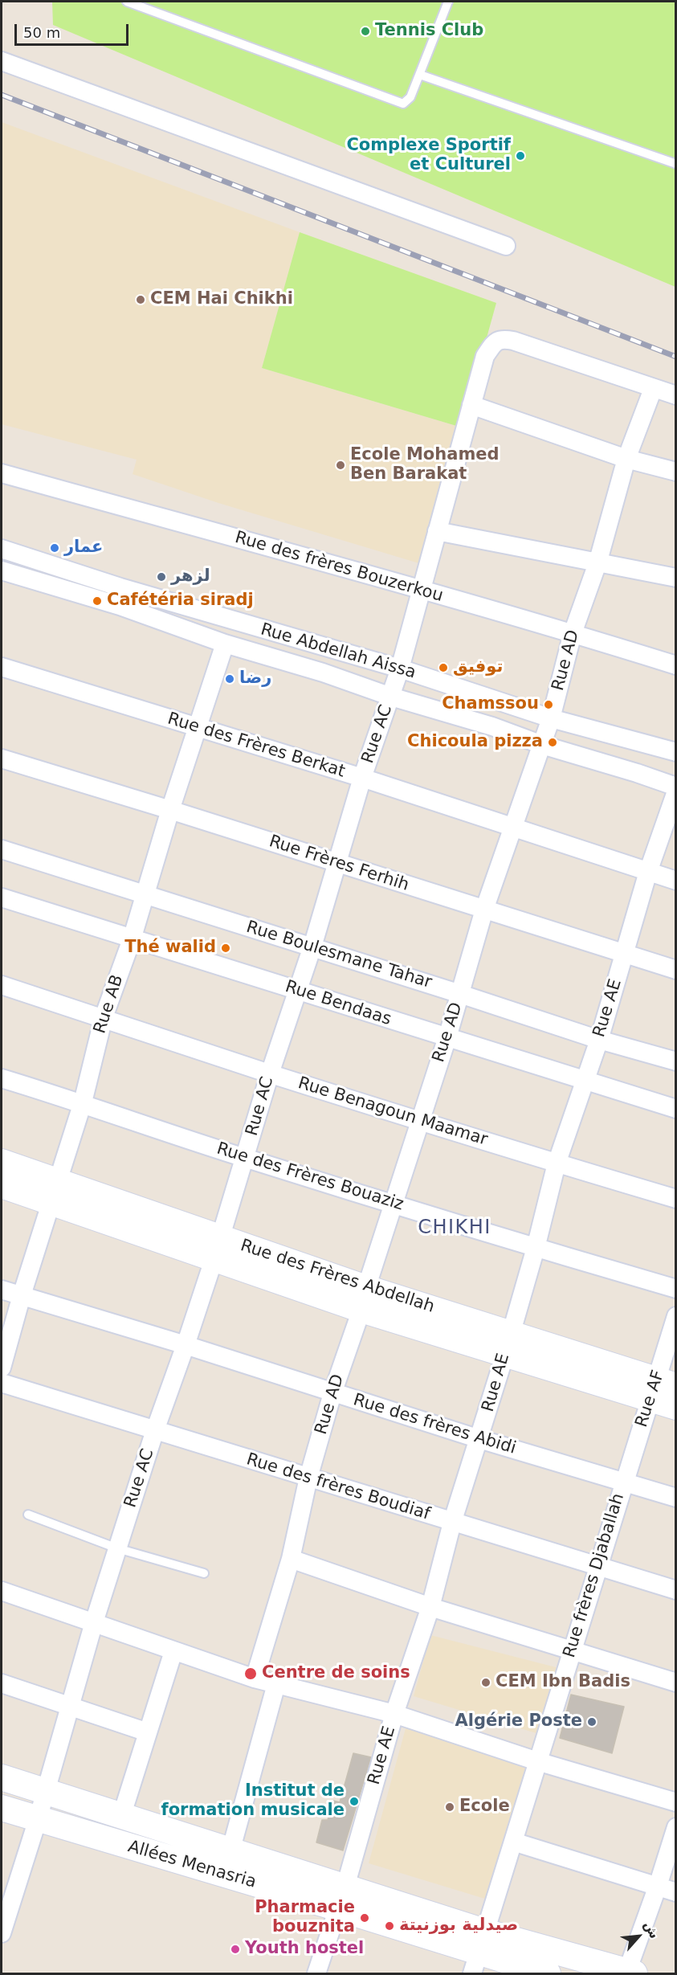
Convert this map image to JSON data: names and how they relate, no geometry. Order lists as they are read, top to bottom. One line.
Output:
{"streets":{"street":["Rue des frères Bouzerkou","Rue Abdellah Aissa","Rue AD","Rue AC","Rue des Frères Berkat","Rue Frères Ferhih","Rue Boulesmane Tahar","Rue Bendaas","Rue AB","Rue AE","Rue Benagoun Maamar","Rue des Frères Bouaziz","Rue des Frères Abdellah","Rue AF","Rue des frères Abidi","Rue des frères Boudiaf","Rue frères Djaballah","Allées Menasria"]},"crossings":[["Rue des frères Bouzerkou","Rue AD"],["Rue des frères Bouzerkou","Rue AC"],["Rue Abdellah Aissa","Rue AD"],["Rue Abdellah Aissa","Rue AC"],["Rue AD","Rue AC"],["Rue AD","Rue des Frères Berkat"],["Rue AD","Rue Frères Ferhih"],["Rue AD","Rue Boulesmane Tahar"],["Rue AD","Rue Bendaas"],["Rue AD","Rue Benagoun Maamar"],["Rue AD","Rue des Frères Bouaziz"],["Rue AD","Rue des Frères Abdellah"],["Rue AD","Rue des frères Abidi"],["Rue AD","Rue des frères Boudiaf"],["Rue AC","Rue des Frères Berkat"],["Rue AC","Rue Frères Ferhih"],["Rue AC","Rue Boulesmane Tahar"],["Rue AC","Rue Bendaas"],["Rue AC","Rue Benagoun Maamar"],["Rue AC","Rue des Frères Bouaziz"],["Rue AC","Rue des Frères Abdellah"],["Rue AC","Rue des frères Abidi"],["Rue AC","Rue des frères Boudiaf"],["Rue AC","Allées Menasria"],["Rue des Frères Berkat","Rue AB"],["Rue des Frères Berkat","Rue AE"],["Rue Frères Ferhih","Rue AB"],["Rue Frères Ferhih","Rue AE"],["Rue Boulesmane Tahar","Rue AB"],["Rue Boulesmane Tahar","Rue AE"],["Rue Bendaas","Rue AB"],["Rue Bendaas","Rue AE"],["Rue AB","Rue Benagoun Maamar"],["Rue AB","Rue des Frères Bouaziz"],["Rue AB","Rue des Frères Abdellah"],["Rue AB","Rue des frères Abidi"],["Rue AE","Rue Benagoun Maamar"],["Rue AE","Rue des Frères Bouaziz"],["Rue AE","Rue des Frères Abdellah"],["Rue AE","Rue des frères Abidi"],["Rue AE","Rue des frères Boudiaf"],["Rue AE","Allées Menasria"],["Rue des Frères Abdellah","Rue AF"],["Rue AF","Rue des frères Abidi"],["Rue AF","Rue frères Djaballah"],["Rue des frères Abidi","Rue frères Djaballah"],["Rue des frères Boudiaf","Rue frères Djaballah"]],"districts":["CHIKHI"],"places":["Tennis Club","Complexe Sportif et Culturel","CEM Hai Chikhi","Ecole Mohamed Ben Barakat","عمار","لزهر","Cafétéria siradj","توفيق","رضا","Chamssou","Chicoula pizza","Thé walid","Centre de soins","CEM Ibn Badis","Algérie Poste","Institut de formation musicale","Ecole","Pharmacie bouznita","صيدلية بوزنيتة","Youth hostel"],"scale_bar":"50 m","north":"top right"}
